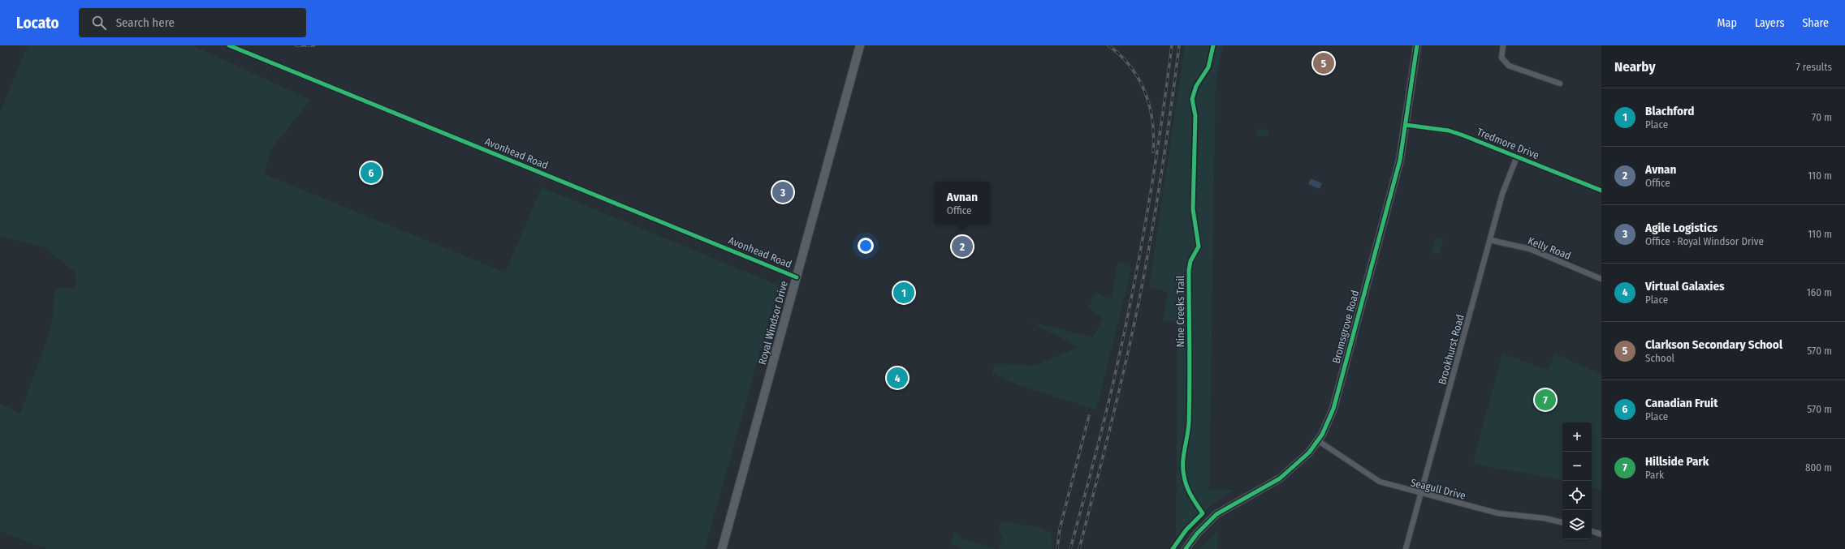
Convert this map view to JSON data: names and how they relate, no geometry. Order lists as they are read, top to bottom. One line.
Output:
{"streets":{"main road":["Royal Windsor Drive"],"street":["Tredmore Drive","Avonhead Road","Kelly Road","Bromsgrove Road","Brookhurst Road","Seagull Drive"],"cycle path":["Nine Creeks Trail"]},"crossings":[["Tredmore Drive","Bromsgrove Road"],["Tredmore Drive","Brookhurst Road"],["Avonhead Road","Royal Windsor Drive"],["Kelly Road","Brookhurst Road"],["Bromsgrove Road","Seagull Drive"],["Brookhurst Road","Seagull Drive"]],"page":{"header":"Locato","search":"Search here","nav":["Map","Layers","Share"],"heading":["Nearby","7 results"],"pins":["5","6","3","2","1","4","7"],"list":[{"mark":"1","name":"Blachford","note":"Place","value":"70 m"},{"mark":"2","name":"Avnan","note":"Office","value":"110 m"},{"mark":"3","name":"Agile Logistics","note":"Office · Royal Windsor Drive","value":"110 m"},{"mark":"4","name":"Virtual Galaxies","note":"Place","value":"160 m"},{"mark":"5","name":"Clarkson Secondary School","note":"School","value":"570 m"},{"mark":"6","name":"Canadian Fruit","note":"Place","value":"570 m"},{"mark":"7","name":"Hillside Park","note":"Park","value":"800 m"}],"popup":["Avnan","Office"],"map_buttons":["+","−"]}}
